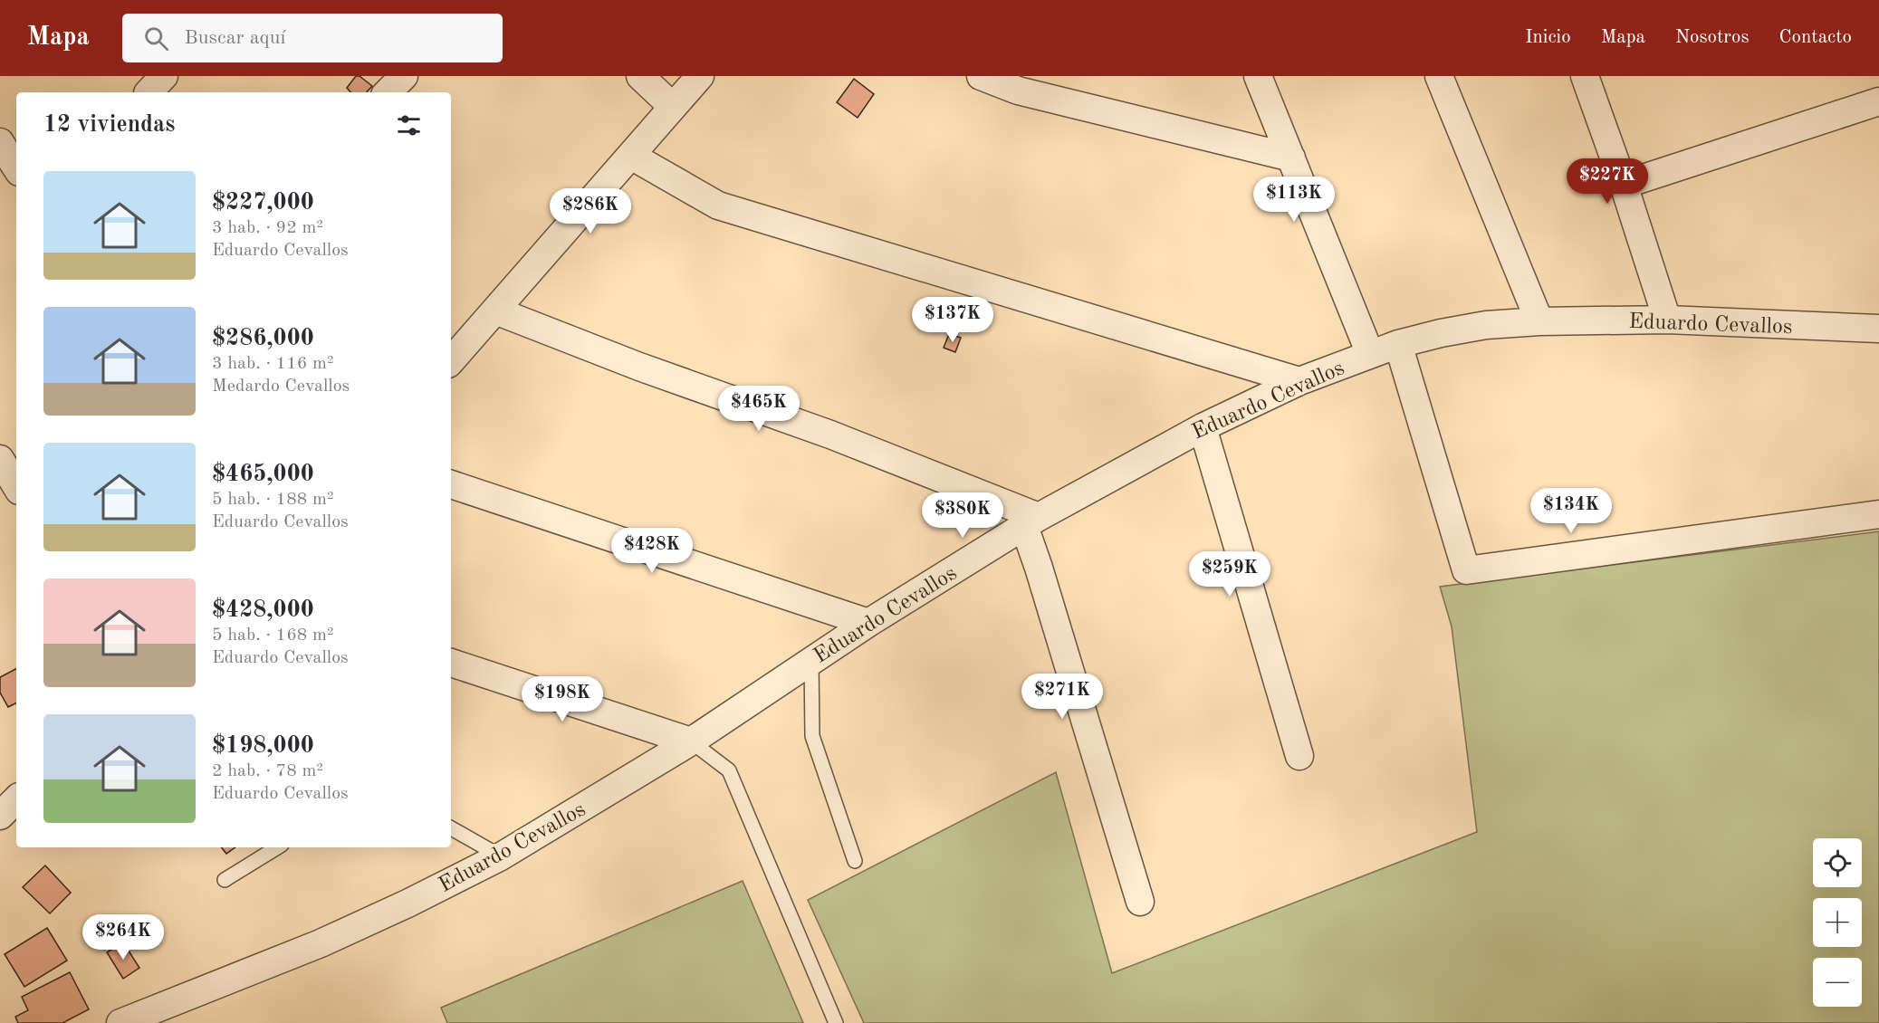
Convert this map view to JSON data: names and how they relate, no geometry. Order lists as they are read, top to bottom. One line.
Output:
{"streets":{"street":["Eduardo Cevallos"]},"page":{"header":"Mapa","search":"Buscar aquí","nav":["Inicio","Mapa","Nosotros","Contacto"],"heading":"12 viviendas","list":[{"name":"$227,000","note":"3 hab. · 92 m² · Eduardo Cevallos"},{"name":"$286,000","note":"3 hab. · 116 m² · Medardo Cevallos"},{"name":"$465,000","note":"5 hab. · 188 m² · Eduardo Cevallos"},{"name":"$428,000","note":"5 hab. · 168 m² · Eduardo Cevallos"},{"name":"$198,000","note":"2 hab. · 78 m² · Eduardo Cevallos"}],"price":["$227K","$113K","$286K","$137K","$465K","$134K","$380K","$428K","$259K","$271K","$198K","$264K"],"map_buttons":["+","−"]}}
